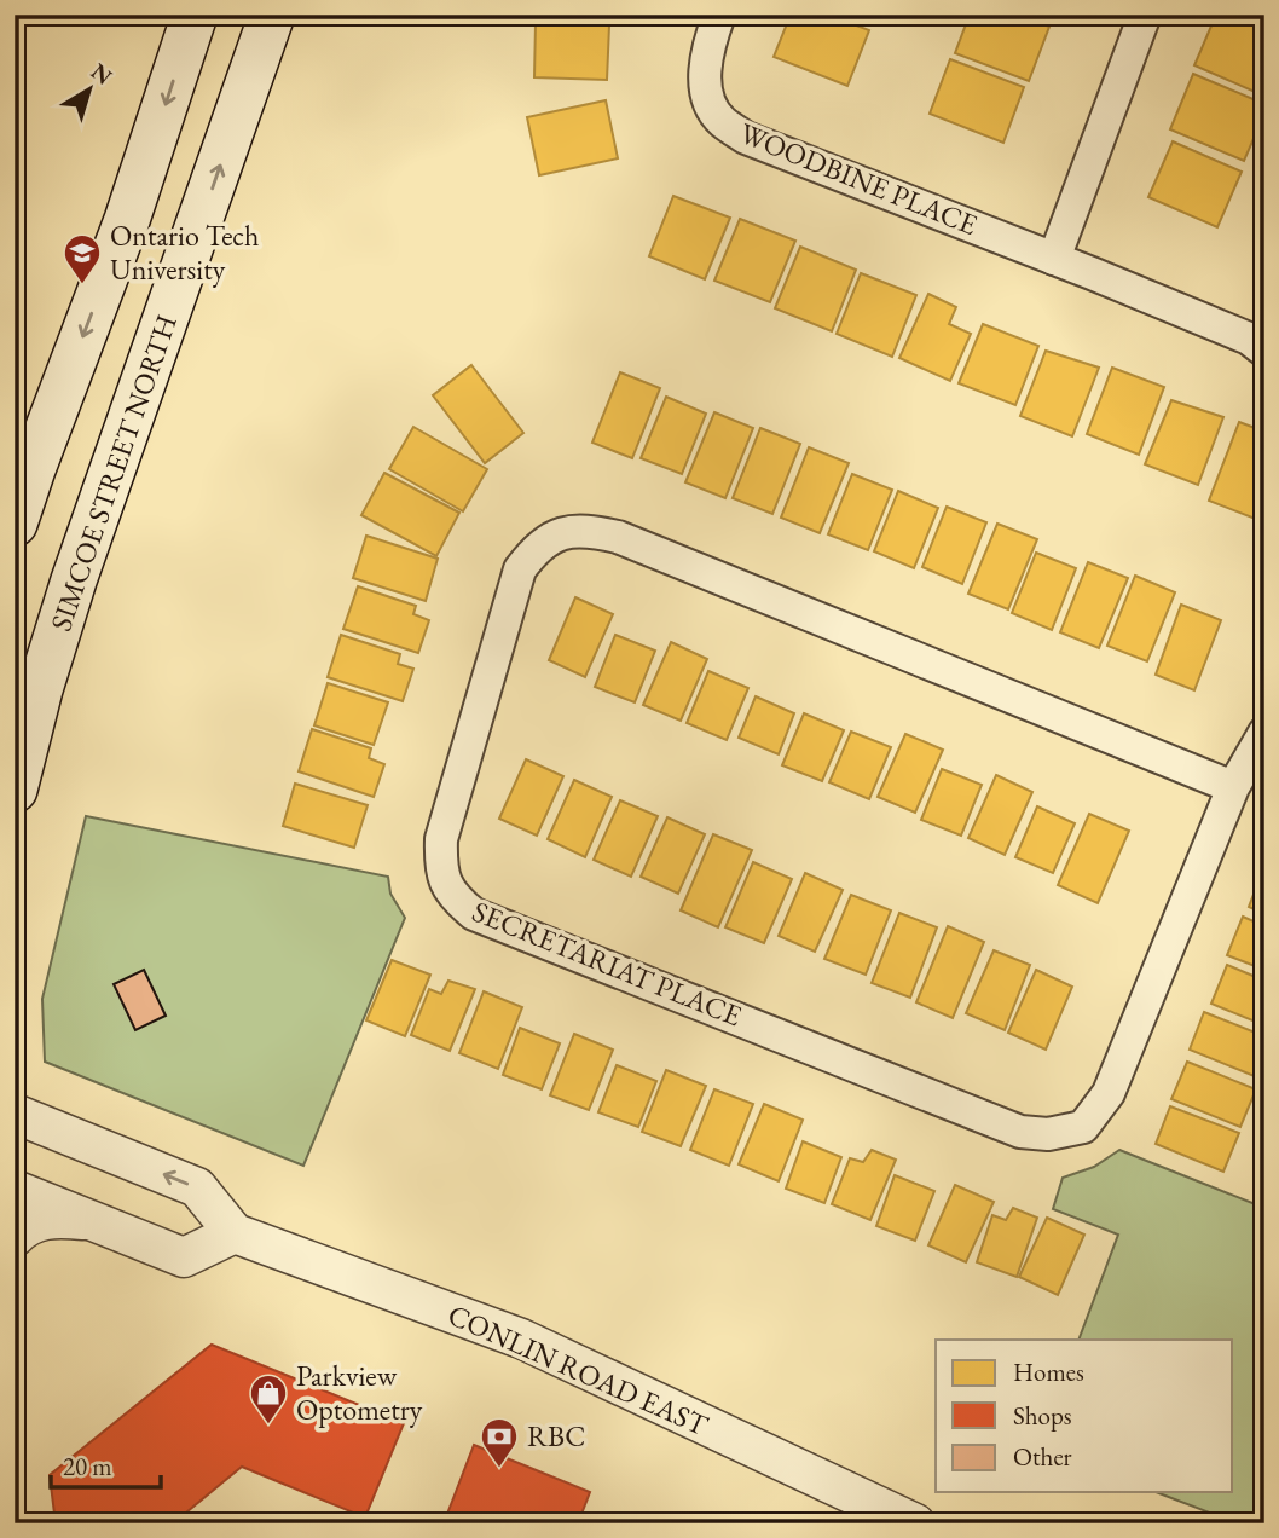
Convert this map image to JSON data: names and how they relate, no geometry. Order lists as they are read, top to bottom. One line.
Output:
{"streets":{"main road":["SIMCOE STREET NORTH"],"street":["WOODBINE PLACE","SECRETARIAT PLACE","CONLIN ROAD EAST"]},"places":{"school or university":["Ontario Tech University"],"shop":["Parkview Optometry"],"bank":["RBC"]},"legend":["Homes","Shops","Other"],"scale_bar":"20 m","north":"top right"}
